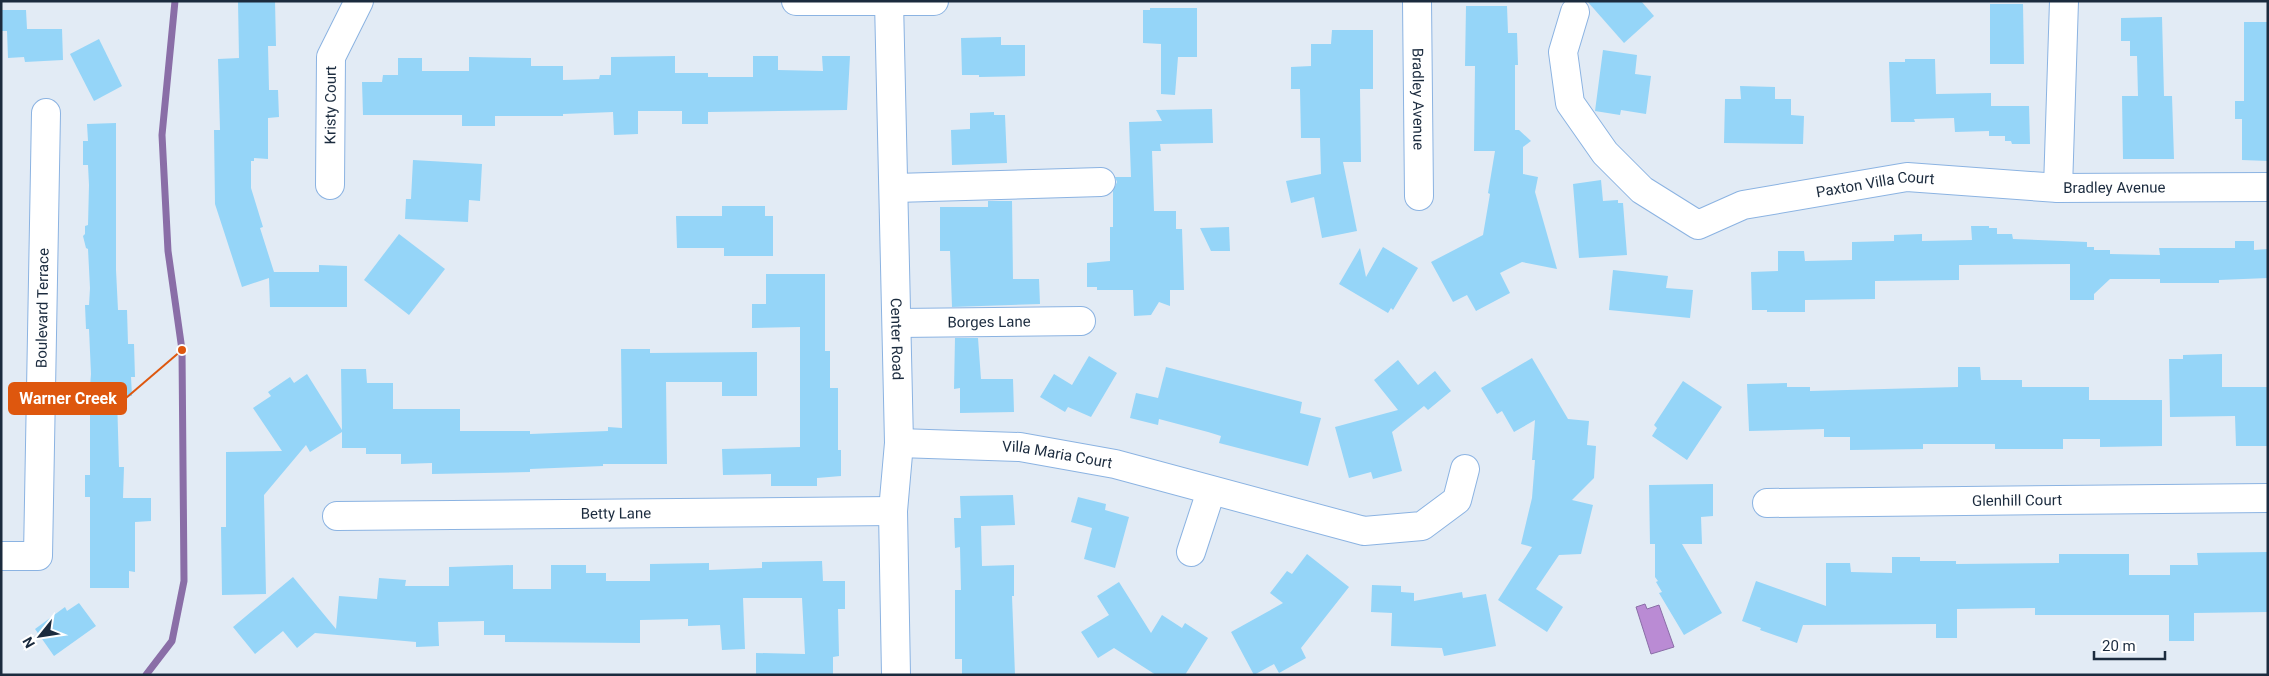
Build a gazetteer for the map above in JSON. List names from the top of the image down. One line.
{"streets":{"street":["Bradley Avenue","Kristy Court","Paxton Villa Court","Boulevard Terrace","Borges Lane","Center Road","Villa Maria Court","Glenhill Court","Betty Lane"]},"crossings":[["Bradley Avenue","Paxton Villa Court"],["Borges Lane","Center Road"],["Center Road","Villa Maria Court"],["Center Road","Betty Lane"]],"places":["Warner Creek"],"scale_bar":"20 m","north":"bottom left"}
